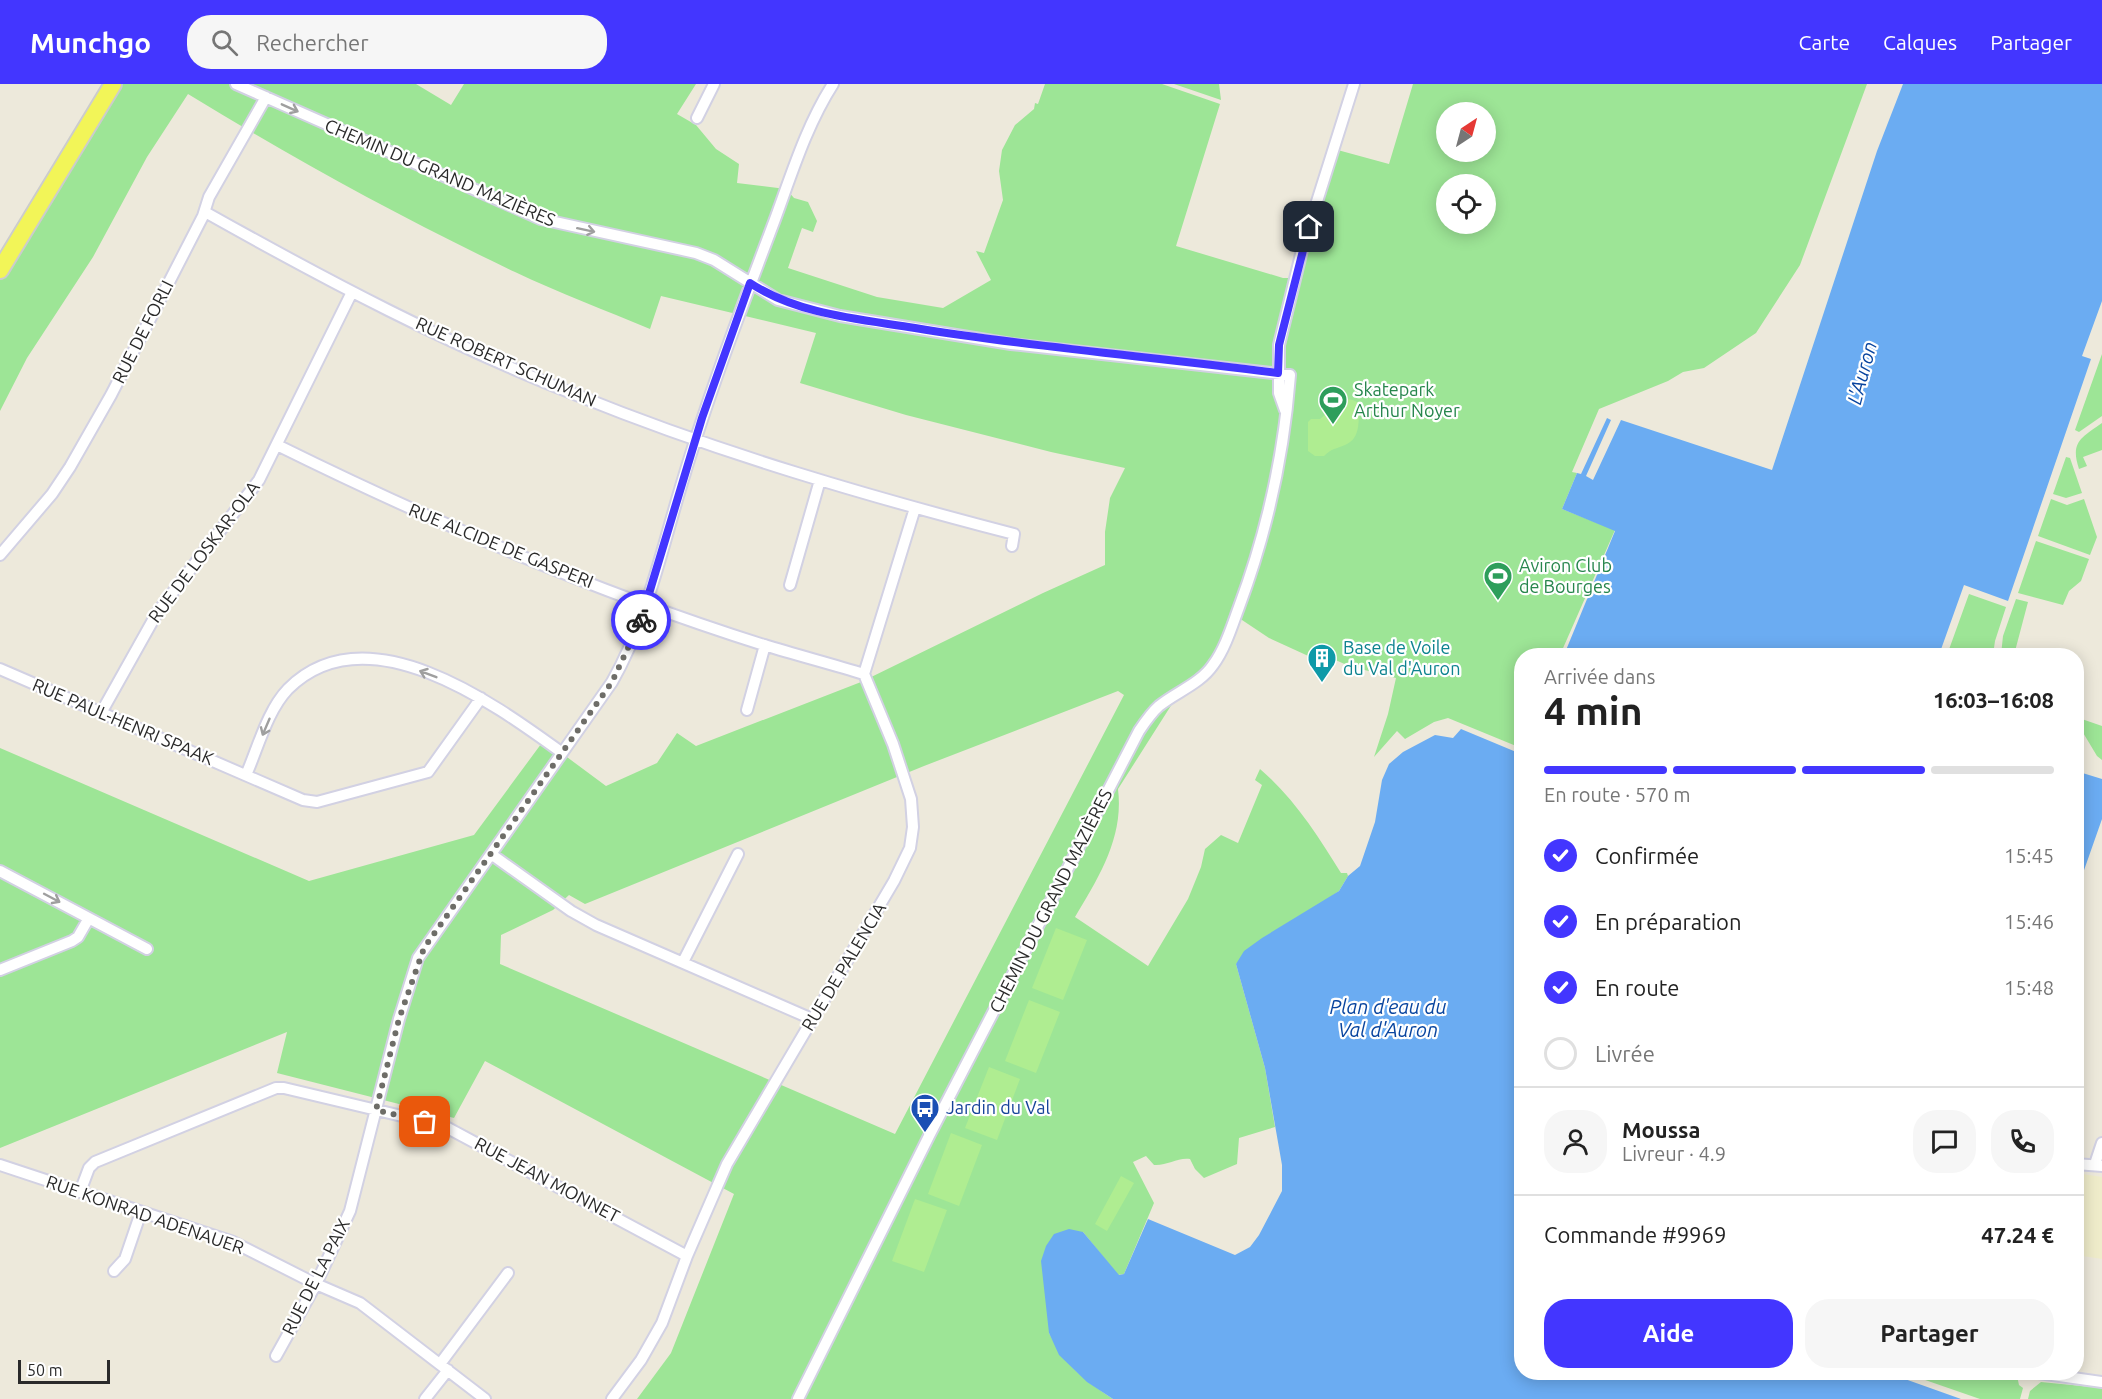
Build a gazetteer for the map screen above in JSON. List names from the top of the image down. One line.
{"streets":{"street":["CHEMIN DU GRAND MAZIÈRES","RUE DE FORLI","RUE ROBERT SCHUMAN","RUE ALCIDE DE GASPERI","RUE DE LOSKAR-OLA","RUE PAUL-HENRI SPAAK","RUE DE PALENCIA","RUE JEAN MONNET","RUE KONRAD ADENAUER","RUE DE LA PAIX"]},"crossings":[["CHEMIN DU GRAND MAZIÈRES","RUE DE FORLI"],["CHEMIN DU GRAND MAZIÈRES","RUE DE LA PAIX"],["RUE DE FORLI","RUE ROBERT SCHUMAN"],["RUE ROBERT SCHUMAN","RUE DE LOSKAR-OLA"],["RUE ROBERT SCHUMAN","RUE DE LA PAIX"],["RUE ALCIDE DE GASPERI","RUE DE LOSKAR-OLA"],["RUE ALCIDE DE GASPERI","RUE DE PALENCIA"],["RUE ALCIDE DE GASPERI","RUE DE LA PAIX"],["RUE DE LOSKAR-OLA","RUE PAUL-HENRI SPAAK"],["RUE DE PALENCIA","RUE JEAN MONNET"],["RUE JEAN MONNET","RUE KONRAD ADENAUER"],["RUE JEAN MONNET","RUE DE LA PAIX"],["RUE KONRAD ADENAUER","RUE DE LA PAIX"]],"water":["L'Auron","Plan d'eau du Val d'Auron"],"places":{"sports":["Skatepark Arthur Noyer","Aviron Club de Bourges"],"building":["Base de Voile du Val d'Auron"],"bus stop":["Jardin du Val"]},"scale_bar":"50 m","north":"top right","page":{"header":"Munchgo","search":"Rechercher","nav":["Carte","Calques","Partager"],"heading":["4 min","Arrivée dans","16:03–16:08"],"panel":["Moussa","Livreur · 4.9","Commande #9969","47.24 €"],"bar":"En route · 570 m","list":[["Confirmée","15:45"],["En préparation","15:46"],["En route","15:48"],"Livrée"],"buttons":["Aide","Partager"],"scale":"50 m"}}
